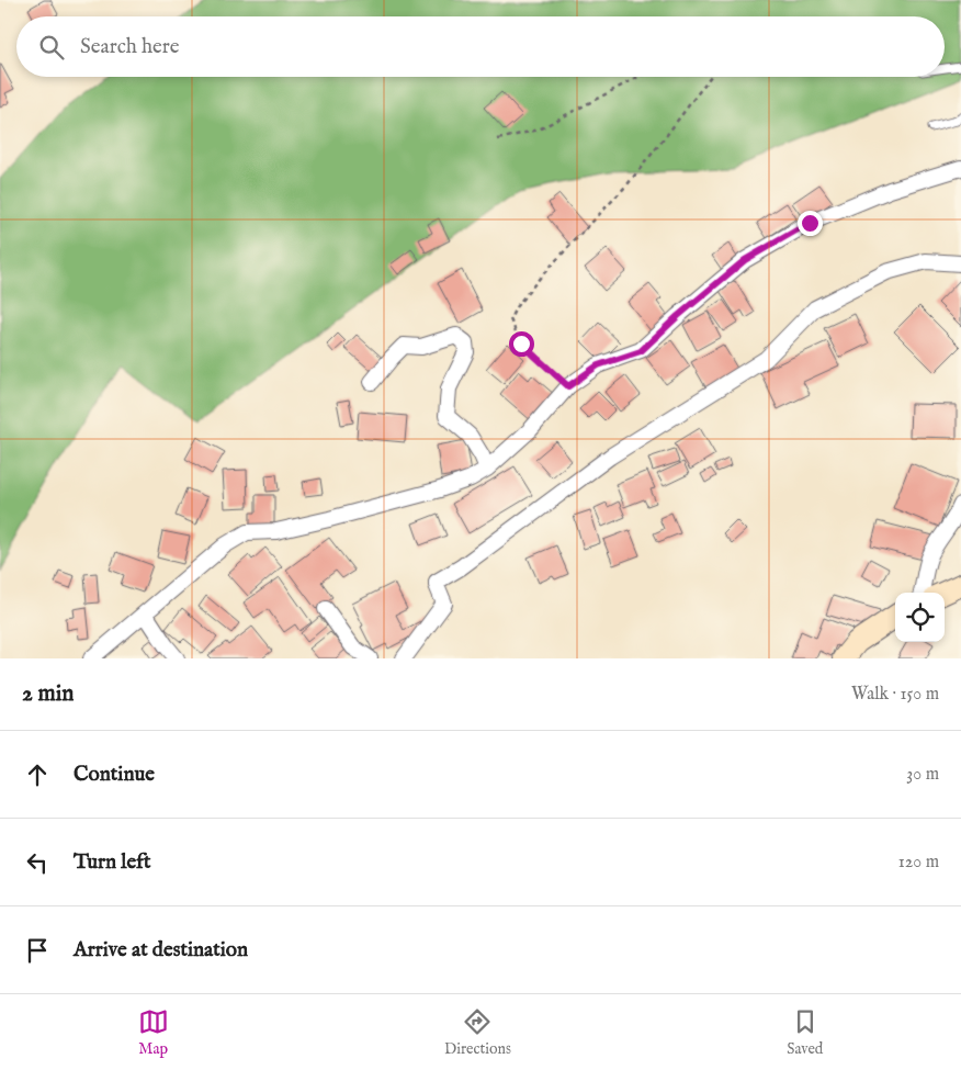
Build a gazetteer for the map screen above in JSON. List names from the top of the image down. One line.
{"page":{"search":"Search here","heading":["2 min","Walk · 150 m"],"list":[["Continue","30 m"],["Turn left","120 m"],"Arrive at destination"],"nav":["Map","Directions","Saved"]}}
